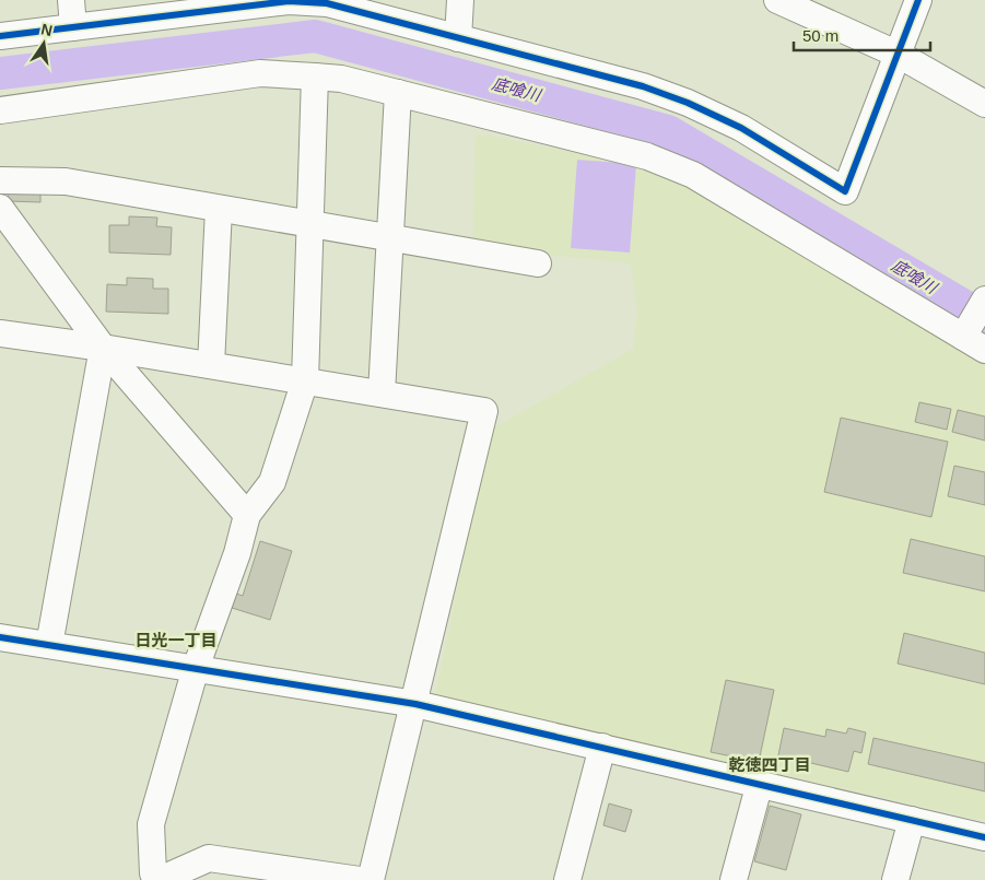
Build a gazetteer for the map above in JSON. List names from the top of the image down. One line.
{"districts":["日光一丁目","乾徳四丁目"],"water":["底喰川"],"scale_bar":"50 m","north":"top"}
